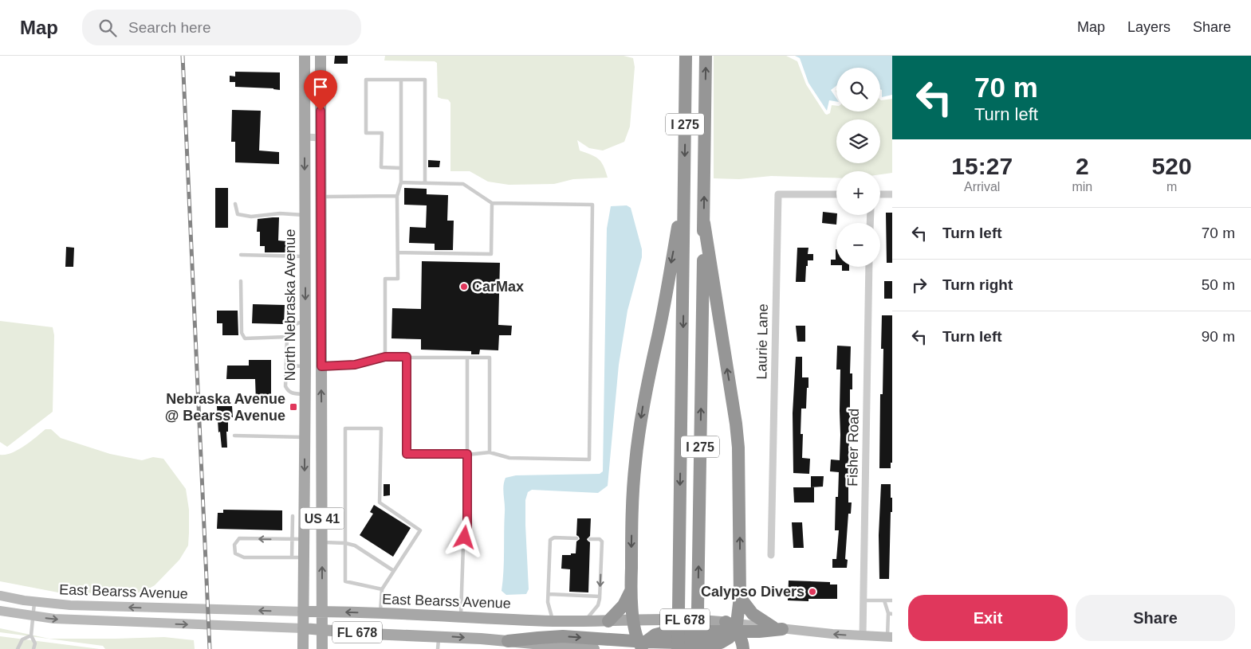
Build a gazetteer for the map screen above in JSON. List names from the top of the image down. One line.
{"streets":{"highway":["I 275"],"main road":["North Nebraska Avenue","US 41","East Bearss Avenue","FL 678"],"street":["Laurie Lane","Fisher Road"]},"crossings":[["North Nebraska Avenue","East Bearss Avenue"],["North Nebraska Avenue","FL 678"],["US 41","East Bearss Avenue"],["US 41","FL 678"]],"places":{"other":["CarMax","Calypso Divers"],"transit":["Nebraska Avenue @ Bearss Avenue"]},"page":{"header":"Map","search":"Search here","nav":["Map","Layers","Share"],"turn":["70 m","Turn left"],"map_buttons":["+","−"],"eta":["15:27","Arrival","2","min","520","m"],"list":[{"name":"Turn left","value":"70 m"},{"name":"Turn right","value":"50 m"},{"name":"Turn left","value":"90 m"}],"buttons":["Exit","Share"]}}
